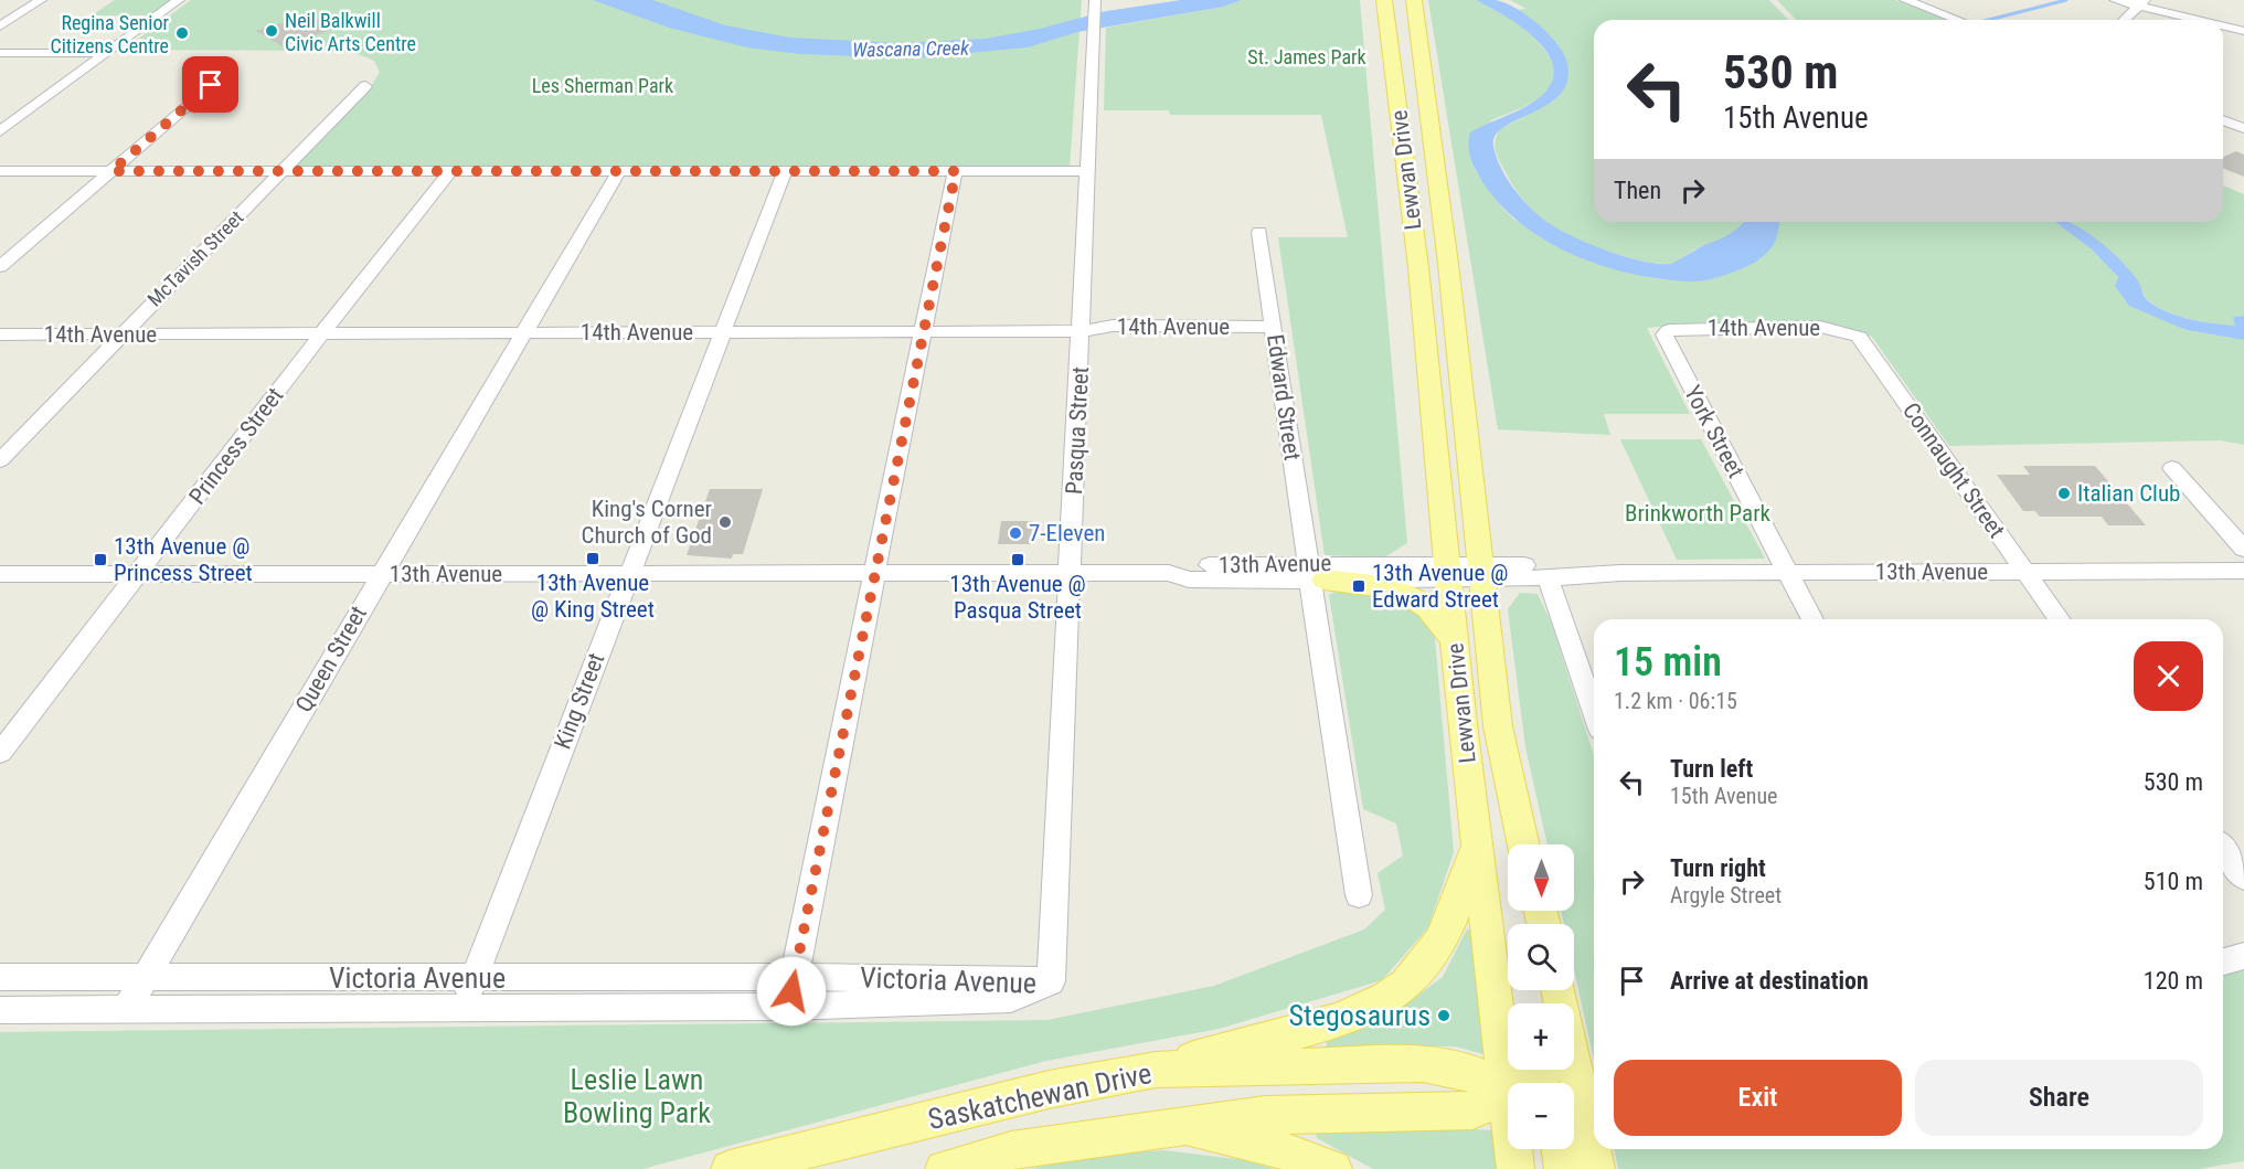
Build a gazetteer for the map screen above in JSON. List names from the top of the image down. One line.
{"streets":{"main road":["Lewvan Drive","Saskatchewan Drive"],"street":["McTavish Street","14th Avenue","Edward Street","Pasqua Street","York Street","Princess Street","Connaught Street","13th Avenue","Queen Street","King Street","Victoria Avenue"]},"crossings":[["Lewvan Drive","13th Avenue"],["McTavish Street","14th Avenue"],["14th Avenue","Edward Street"],["14th Avenue","Pasqua Street"],["14th Avenue","York Street"],["14th Avenue","Princess Street"],["14th Avenue","Connaught Street"],["14th Avenue","Queen Street"],["14th Avenue","King Street"],["Edward Street","13th Avenue"],["Pasqua Street","13th Avenue"],["Pasqua Street","Victoria Avenue"],["York Street","13th Avenue"],["Princess Street","13th Avenue"],["Connaught Street","13th Avenue"],["13th Avenue","Queen Street"],["13th Avenue","King Street"],["Queen Street","Victoria Avenue"],["King Street","Victoria Avenue"]],"water":["Wascana Creek"],"parks":["St. James Park","Les Sherman Park","Brinkworth Park","Leslie Lawn Bowling Park"],"places":{"other":["Neil Balkwill Civic Arts Centre","Regina Senior Citizens Centre","Italian Club","King's Corner Church of God","7-Eleven","Stegosaurus"],"transit":["13th Avenue @ King Street","13th Avenue @ Princess Street","13th Avenue @ Pasqua Street","13th Avenue @ Edward Street"]},"north":"bottom","page":{"turn":["530 m","15th Avenue"],"then":"Then","heading":["15 min","1.2 km · 06:15"],"list":[{"name":"Turn left","note":"15th Avenue","value":"530 m"},{"name":"Turn right","note":"Argyle Street","value":"510 m"},{"name":"Arrive at destination","value":"120 m"}],"map_buttons":["+","−"],"buttons":["Exit","Share"]}}
